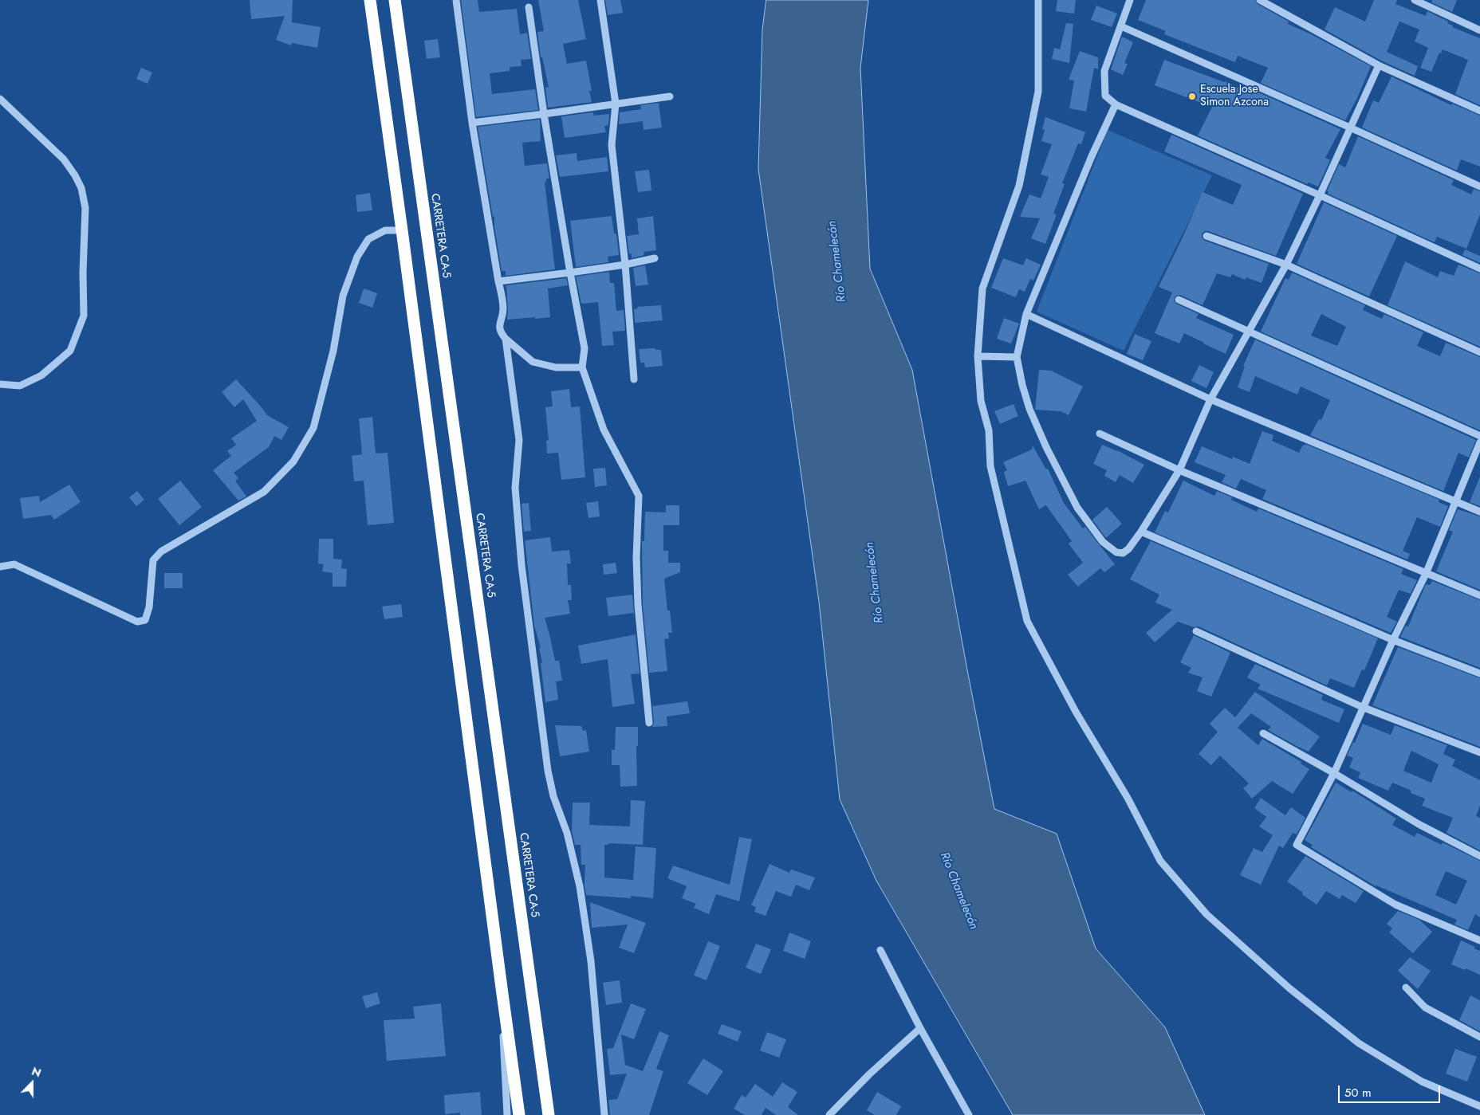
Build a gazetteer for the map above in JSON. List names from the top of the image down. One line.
{"streets":{"highway":["CARRETERA CA-5"]},"water":["Río Chamelecón"],"places":["Escuela Jose Simon Azcona"],"scale_bar":"50 m","north":"top"}
